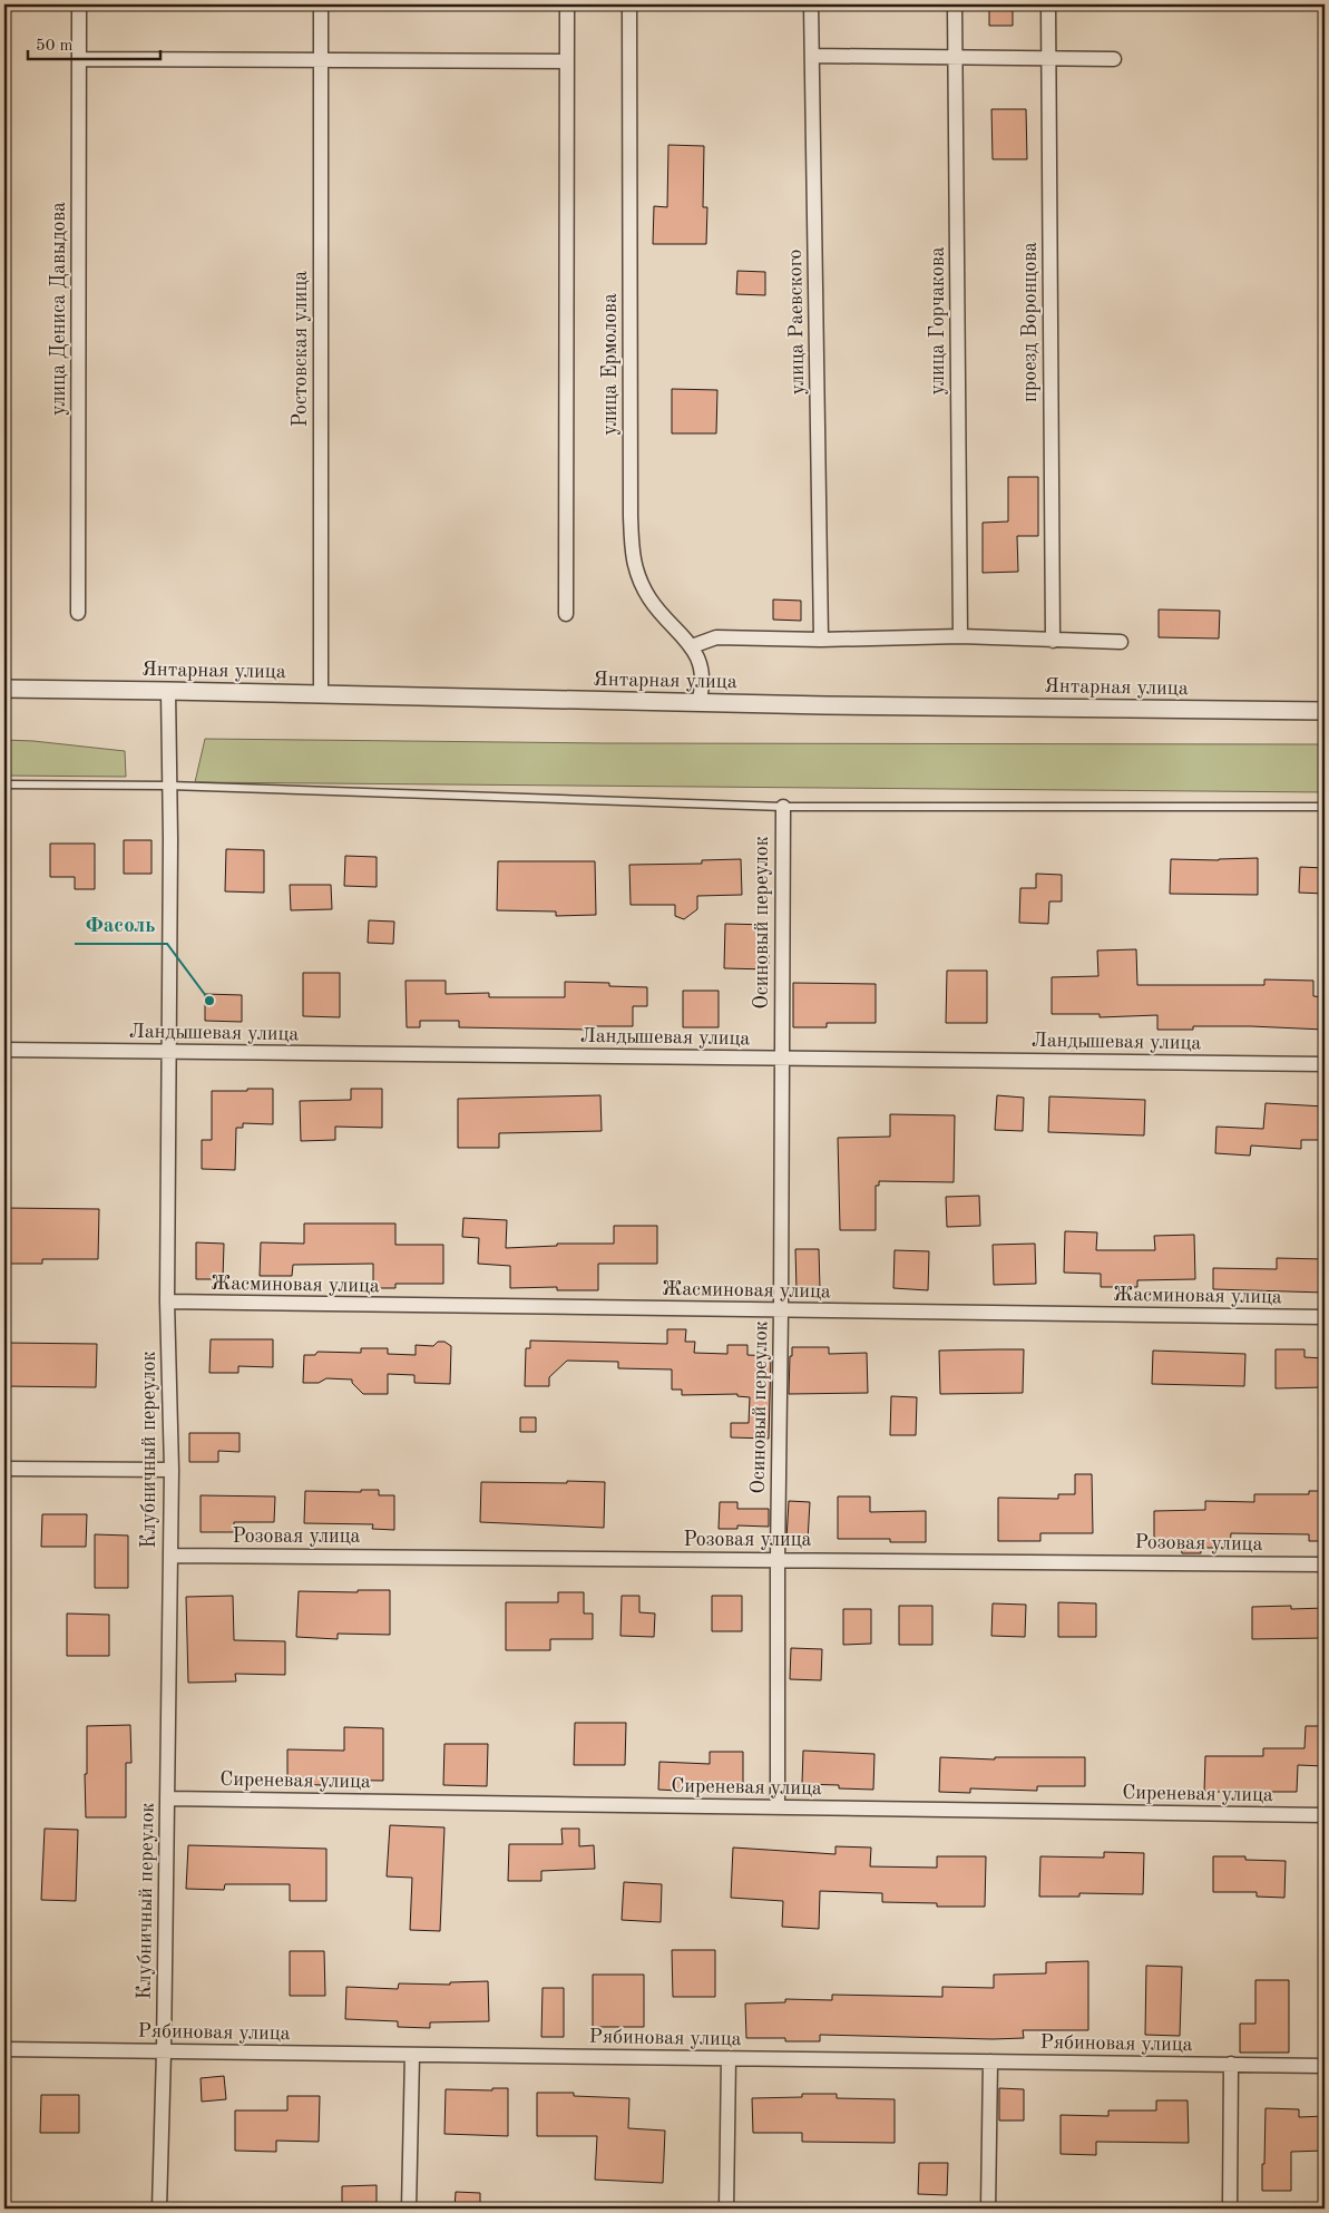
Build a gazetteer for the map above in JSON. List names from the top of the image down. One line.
{"streets":{"street":["улица Дениса Давыдова","улица Горчакова","улица Раевского","проезд Воронцова","Ростовская улица","улица Ермолова","Янтарная улица","Осиновый переулок","Ландышевая улица","Жасминовая улица","Клубничный переулок","Розовая улица","Сиреневая улица","Рябиновая улица"]},"crossings":[["Ростовская улица","Янтарная улица"],["улица Ермолова","Янтарная улица"],["Янтарная улица","Клубничный переулок"],["Осиновый переулок","Ландышевая улица"],["Осиновый переулок","Жасминовая улица"],["Осиновый переулок","Розовая улица"],["Осиновый переулок","Сиреневая улица"],["Ландышевая улица","Клубничный переулок"],["Жасминовая улица","Клубничный переулок"],["Клубничный переулок","Розовая улица"],["Клубничный переулок","Сиреневая улица"],["Клубничный переулок","Рябиновая улица"]],"places":["Фасоль"],"scale_bar":"50 m"}
